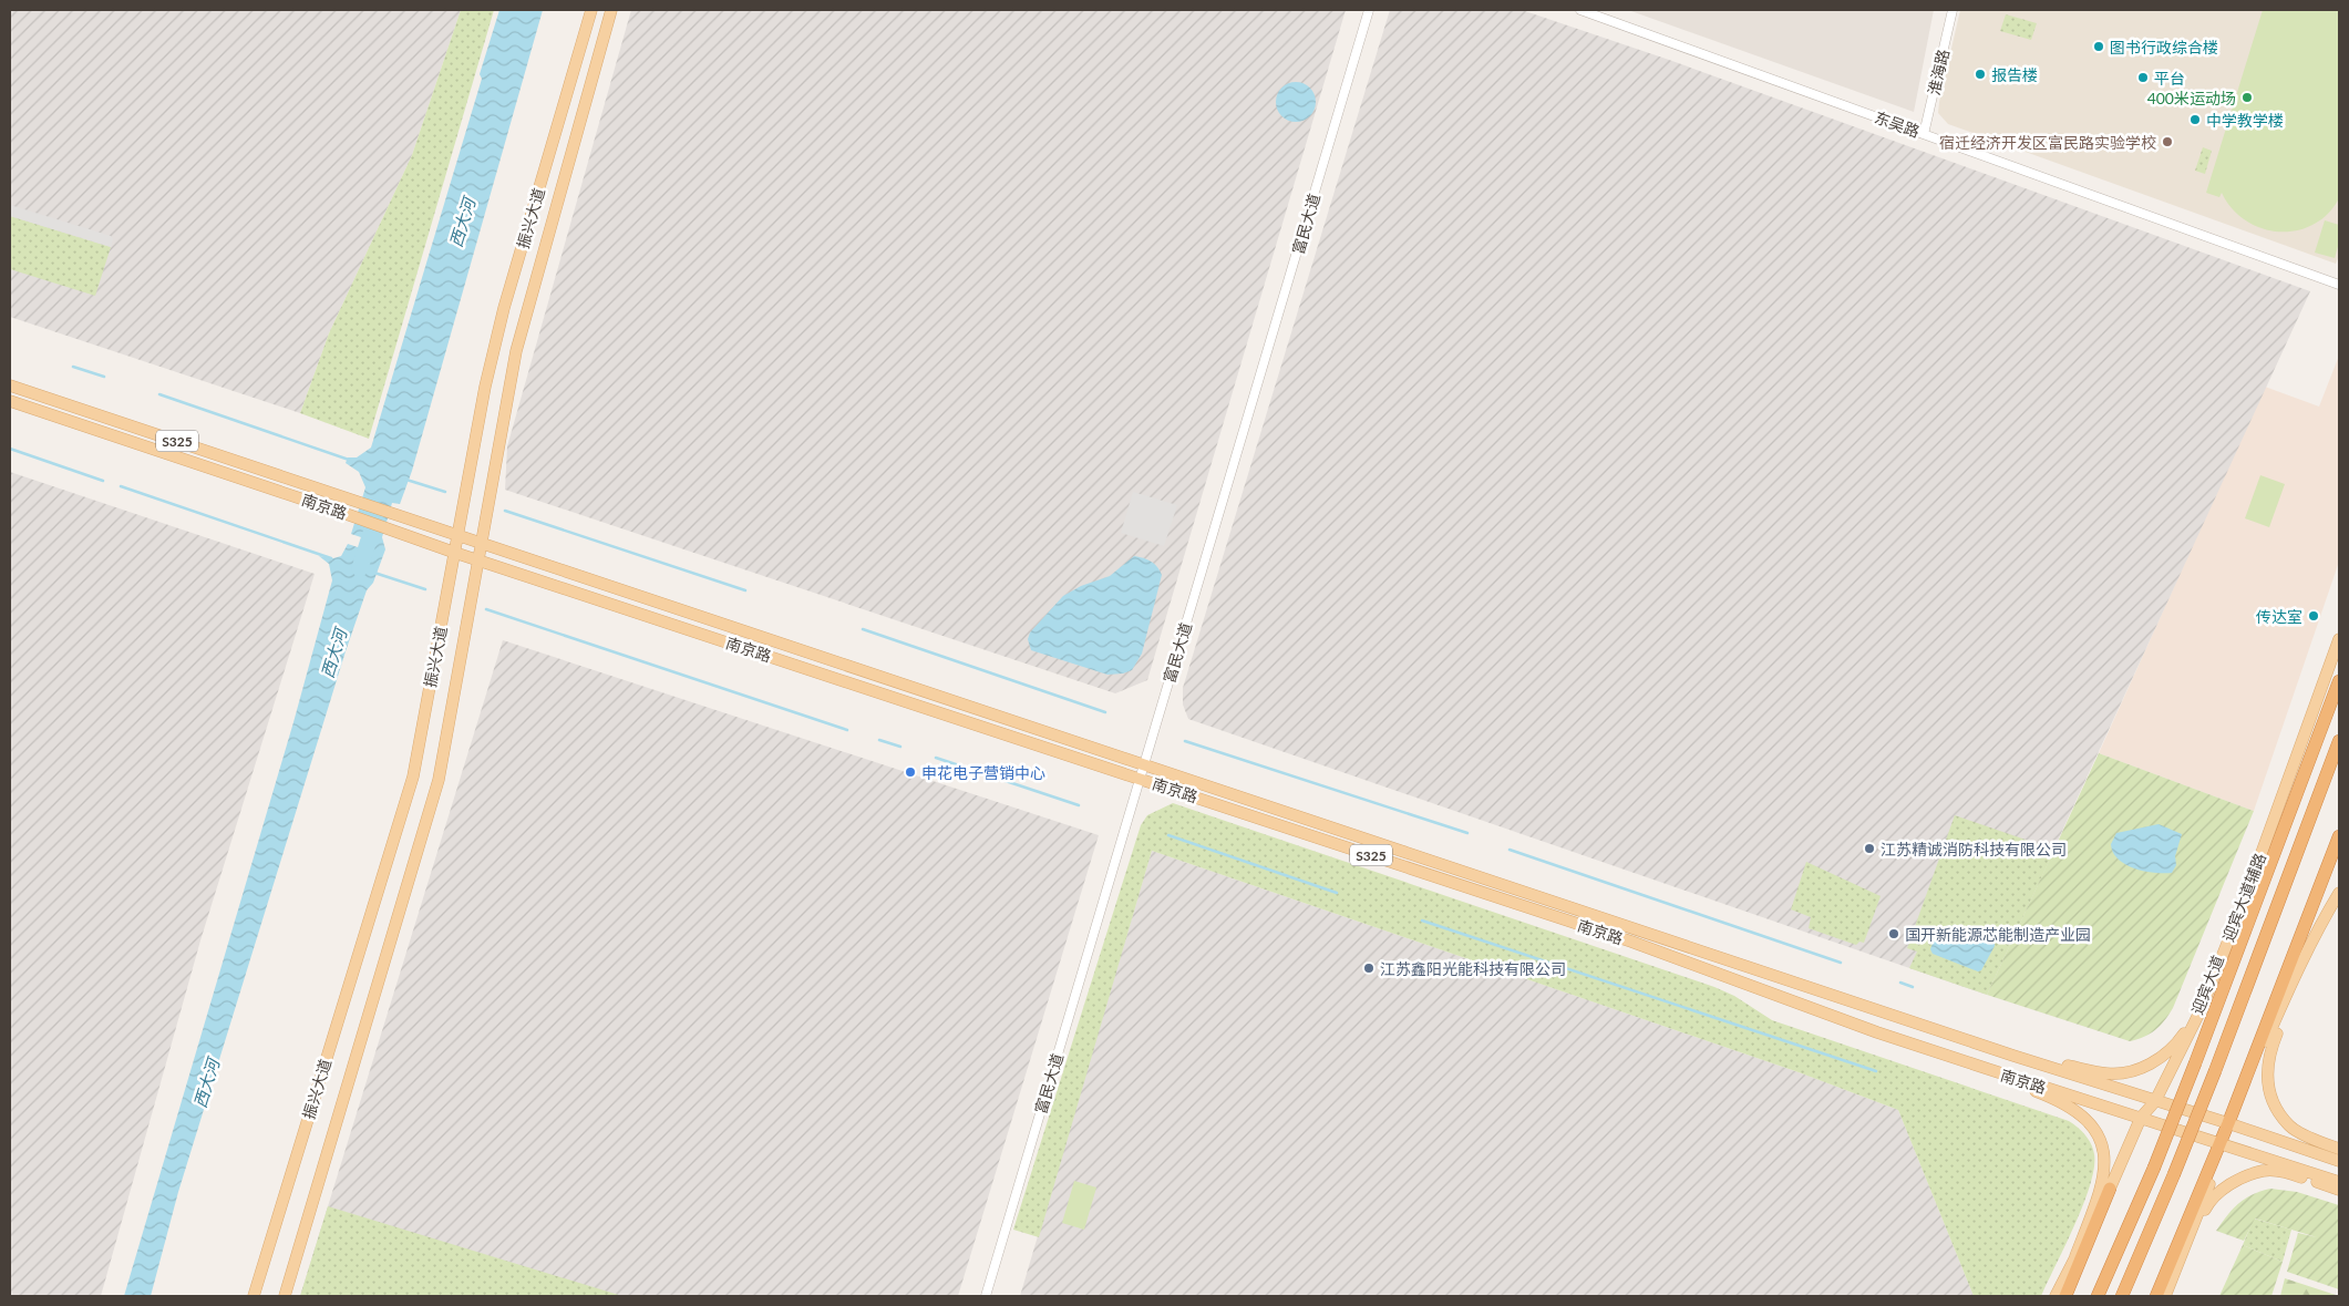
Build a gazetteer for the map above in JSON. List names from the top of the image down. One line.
{"streets":{"highway":["迎宾大道"],"main road":["振兴大道","S325","南京路","迎宾大道辅路"],"street":["淮海路","东吴路","富民大道"]},"crossings":[["淮海路","东吴路"],["振兴大道","南京路"],["富民大道","南京路"],["南京路","迎宾大道辅路"]],"water":["西大河"],"places":["图书行政综合楼","报告楼","平台","400米运动场","中学教学楼","宿迁经济开发区富民路实验学校","传达室","申花电子营销中心","江苏精诚消防科技有限公司","国开新能源芯能制造产业园","江苏鑫阳光能科技有限公司"]}
